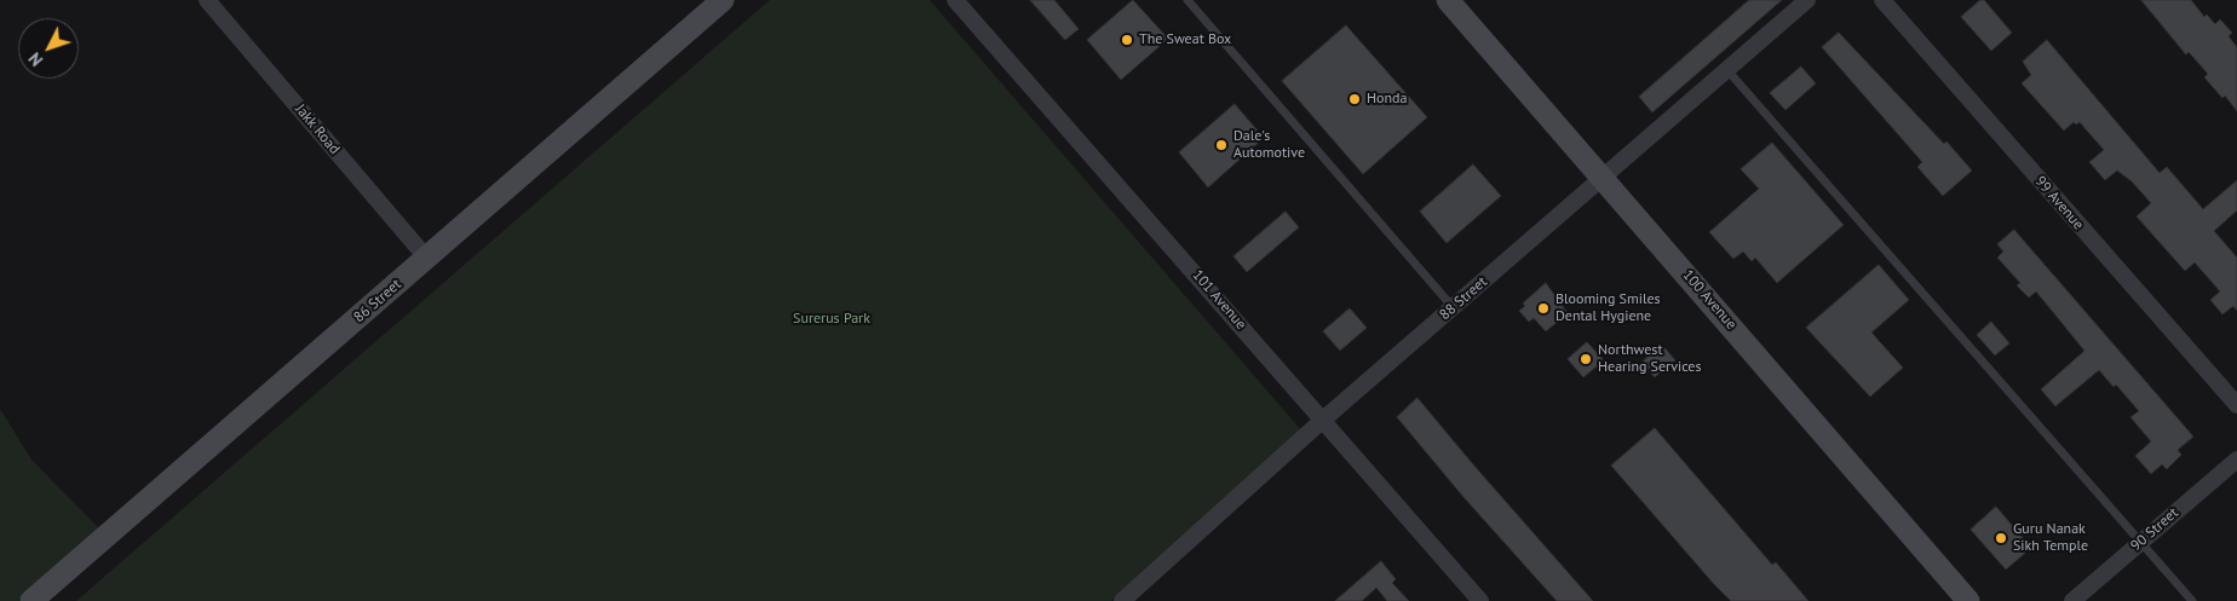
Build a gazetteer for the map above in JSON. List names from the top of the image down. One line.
{"streets":{"street":["Jakk Road","99 Avenue","88 Street","101 Avenue","100 Avenue","86 Street","90 Street"]},"crossings":[["Jakk Road","86 Street"],["88 Street","101 Avenue"],["88 Street","100 Avenue"]],"parks":["Surerus Park"],"places":["The Sweat Box","Honda","Dale's Automotive","Blooming Smiles Dental Hygiene","Northwest Hearing Services","Guru Nanak Sikh Temple"],"north":"bottom left"}
